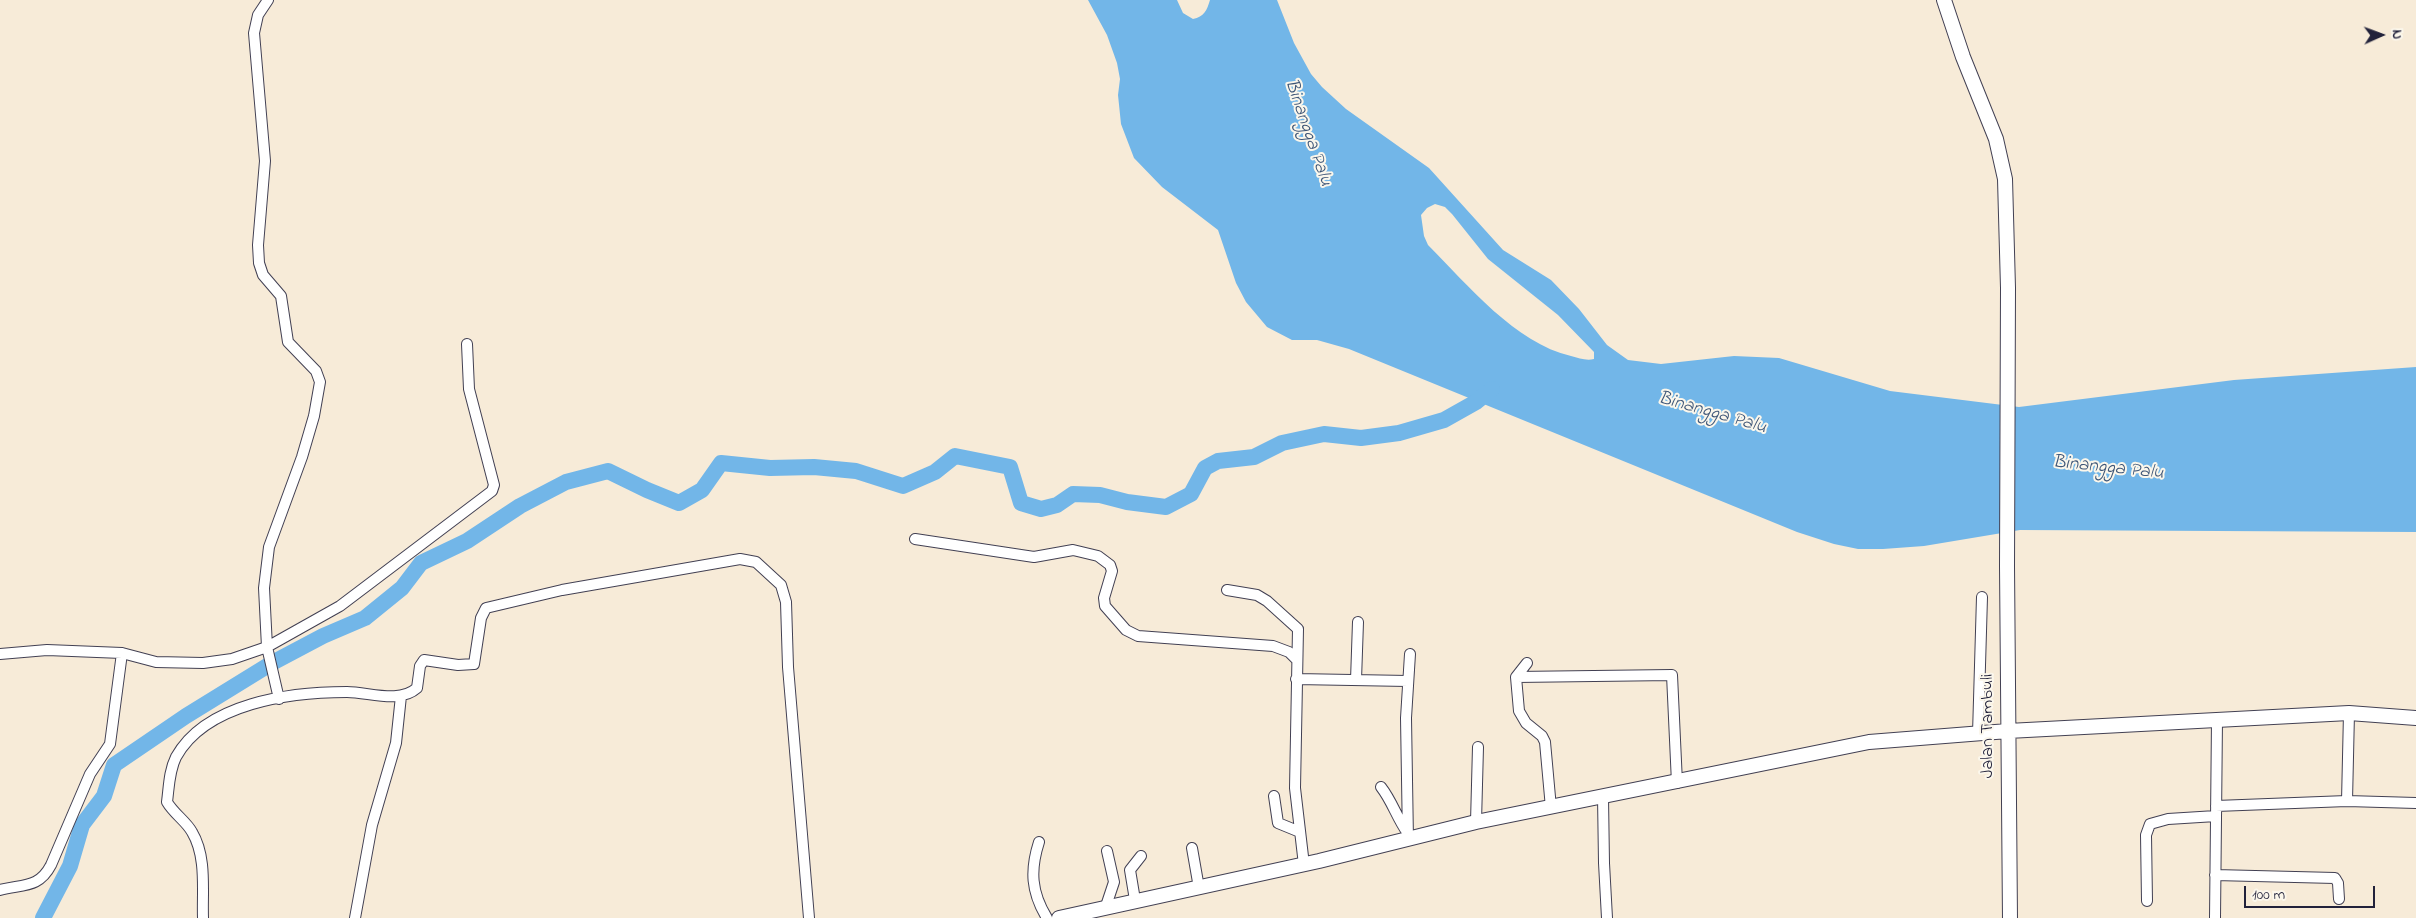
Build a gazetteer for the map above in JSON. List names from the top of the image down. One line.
{"streets":{"main road":["Jalan Tambuli"]},"water":["Binangga Palu"],"scale_bar":"100 m","north":"right"}
